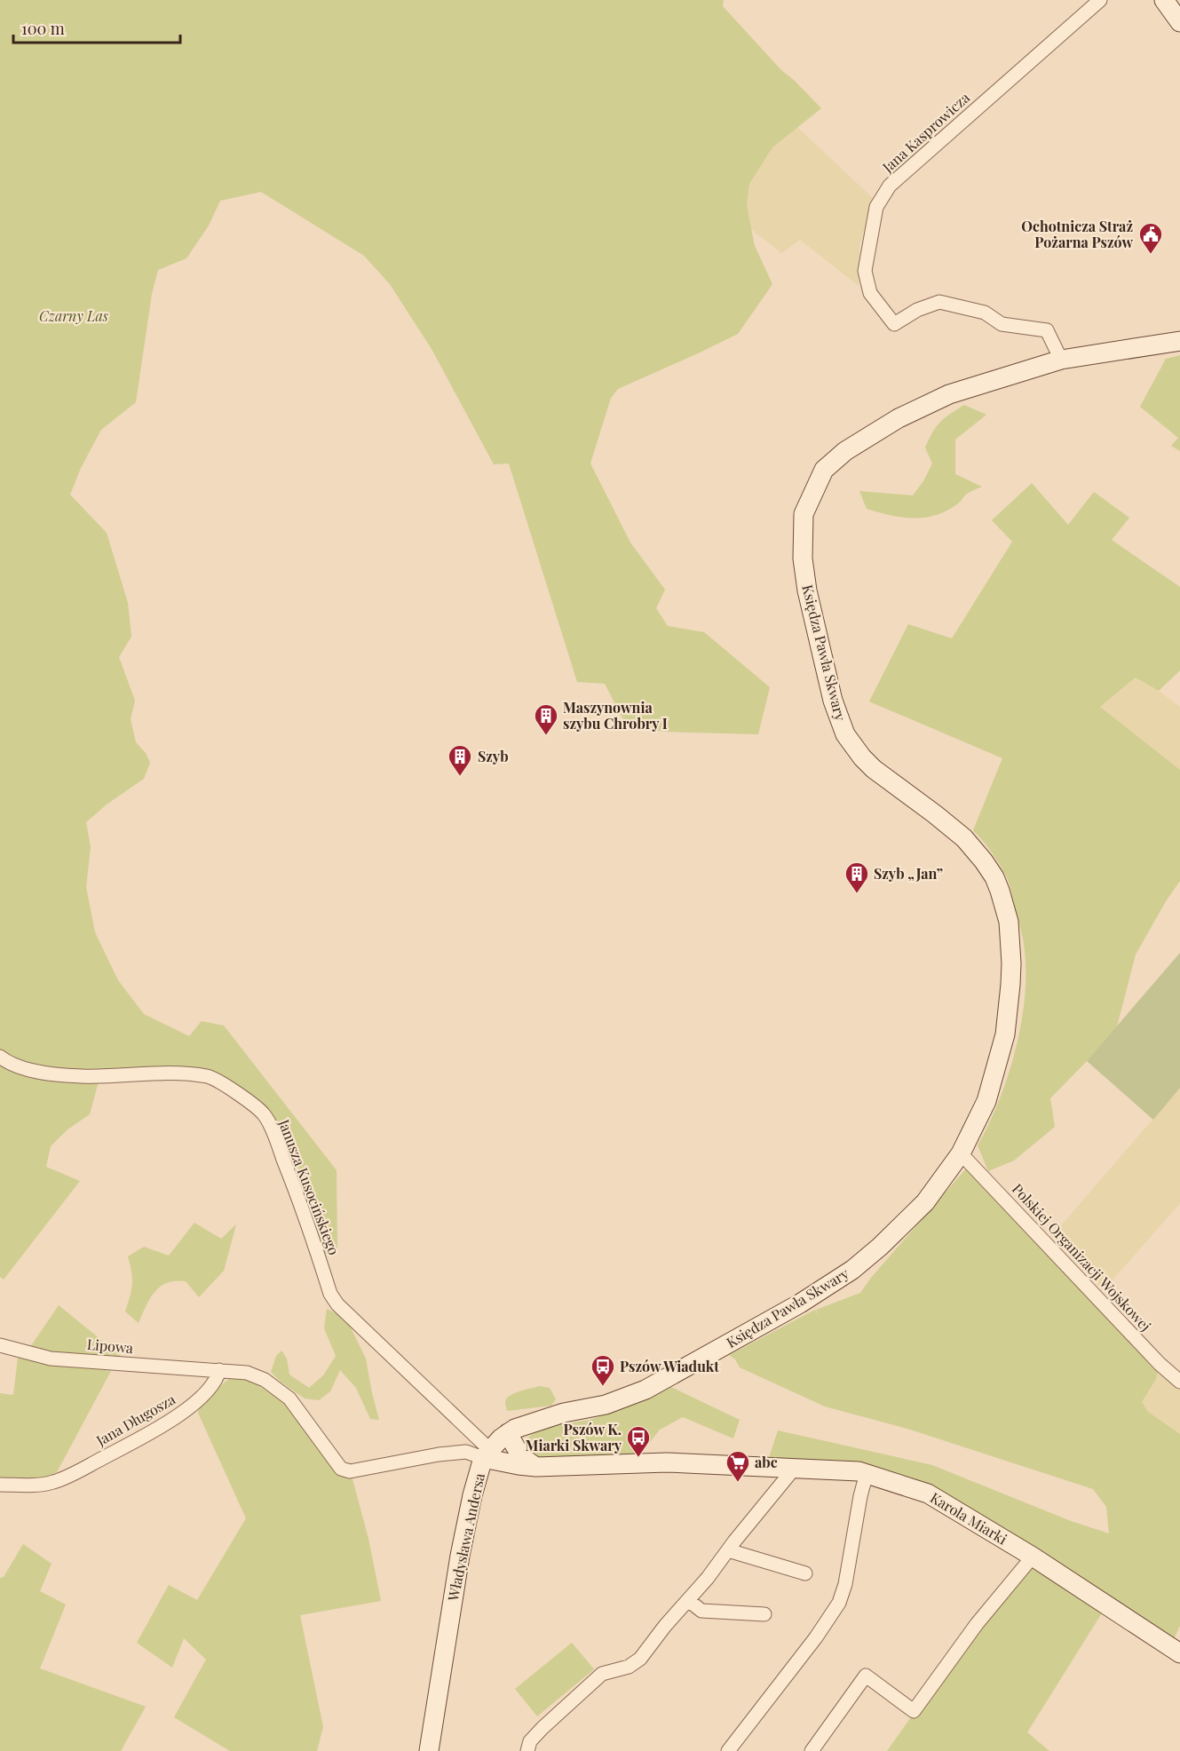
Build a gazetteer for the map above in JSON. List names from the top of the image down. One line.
{"streets":{"main road":["Księdza Pawła Skwary","Karola Miarki","Władysława Andersa"],"street":["Jana Kasprowicza","Janusza Kusocińskiego","Polskiej Organizacji Wojskowej","Lipowa","Jana Długosza"]},"crossings":[["Jana Kasprowicza","Księdza Pawła Skwary"],["Księdza Pawła Skwary","Polskiej Organizacji Wojskowej"],["Janusza Kusocińskiego","Karola Miarki"],["Janusza Kusocińskiego","Władysława Andersa"],["Lipowa","Jana Długosza"],["Karola Miarki","Władysława Andersa"]],"parks":["Czarny Las"],"places":{"public building":["Ochotnicza Straż Pożarna Pszów"],"building":["Maszynownia szybu Chrobry I","Szyb","Szyb „Jan”"],"bus stop":["Pszów Wiadukt","Pszów K. Miarki Skwary"],"supermarket":["abc"]},"scale_bar":"100 m"}
